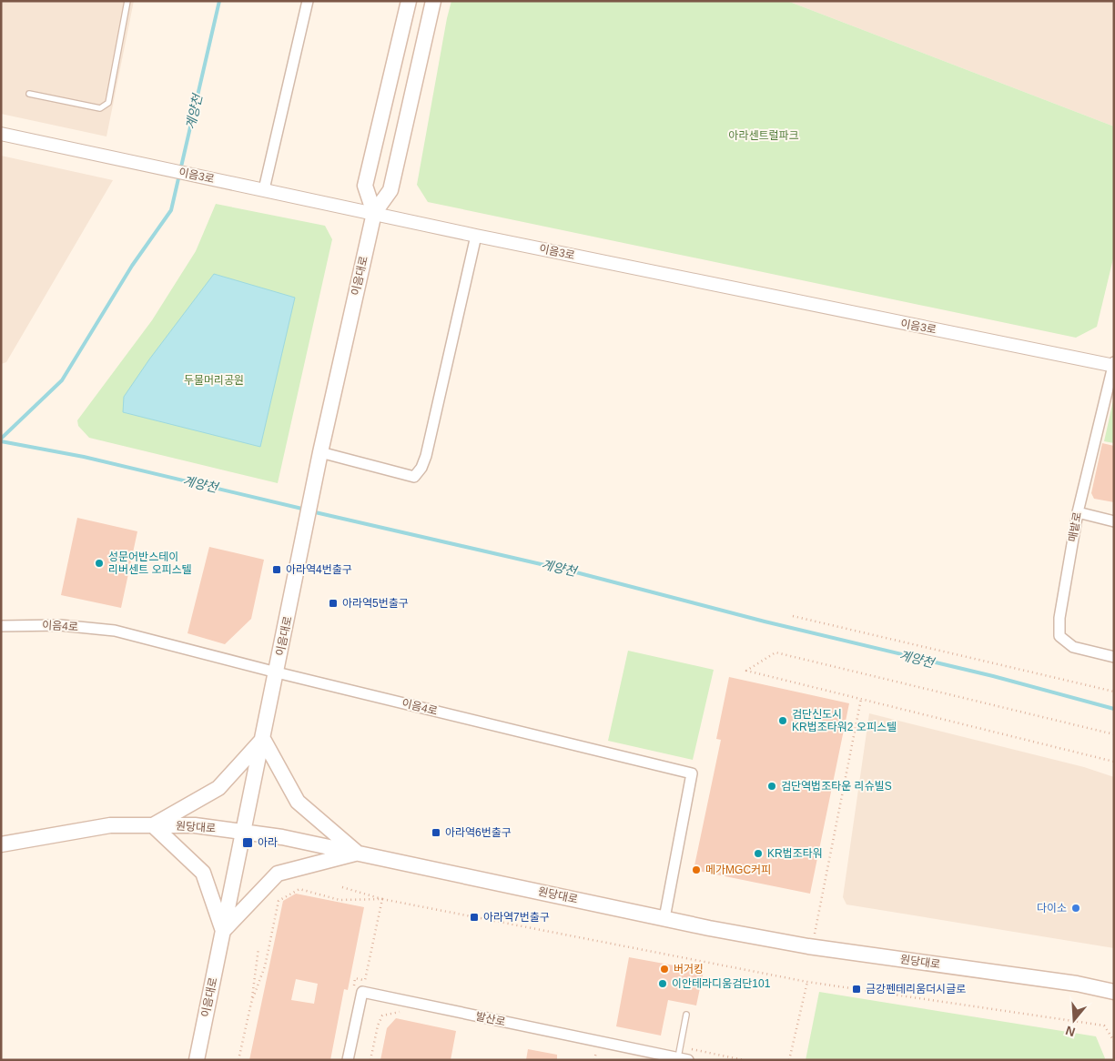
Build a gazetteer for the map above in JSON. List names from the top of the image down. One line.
{"streets":{"main road":["이음대로","원당대로"],"street":["이음3로","매밭로","이음4로","발산로"]},"crossings":[["이음3로","이음대로"],["이음3로","매밭로"],["이음대로","이음4로"],["이음대로","원당대로"],["이음4로","원당대로"]],"water":["계양천"],"parks":["아라센트럴파크","두물머리공원"],"places":{"other":["성문어반스테이 리버센트 오피스텔","검단신도시 KR법조타워2 오피스텔","검단역법조타운 리슈빌S","KR법조타워","메가MGC커피","다이소","버거킹","이안테라디움검단101"],"transit":["아라역4번출구","아라역5번출구","아라역6번출구","아라","아라역7번출구","금강펜테리움더시글로"]},"north":"bottom"}
